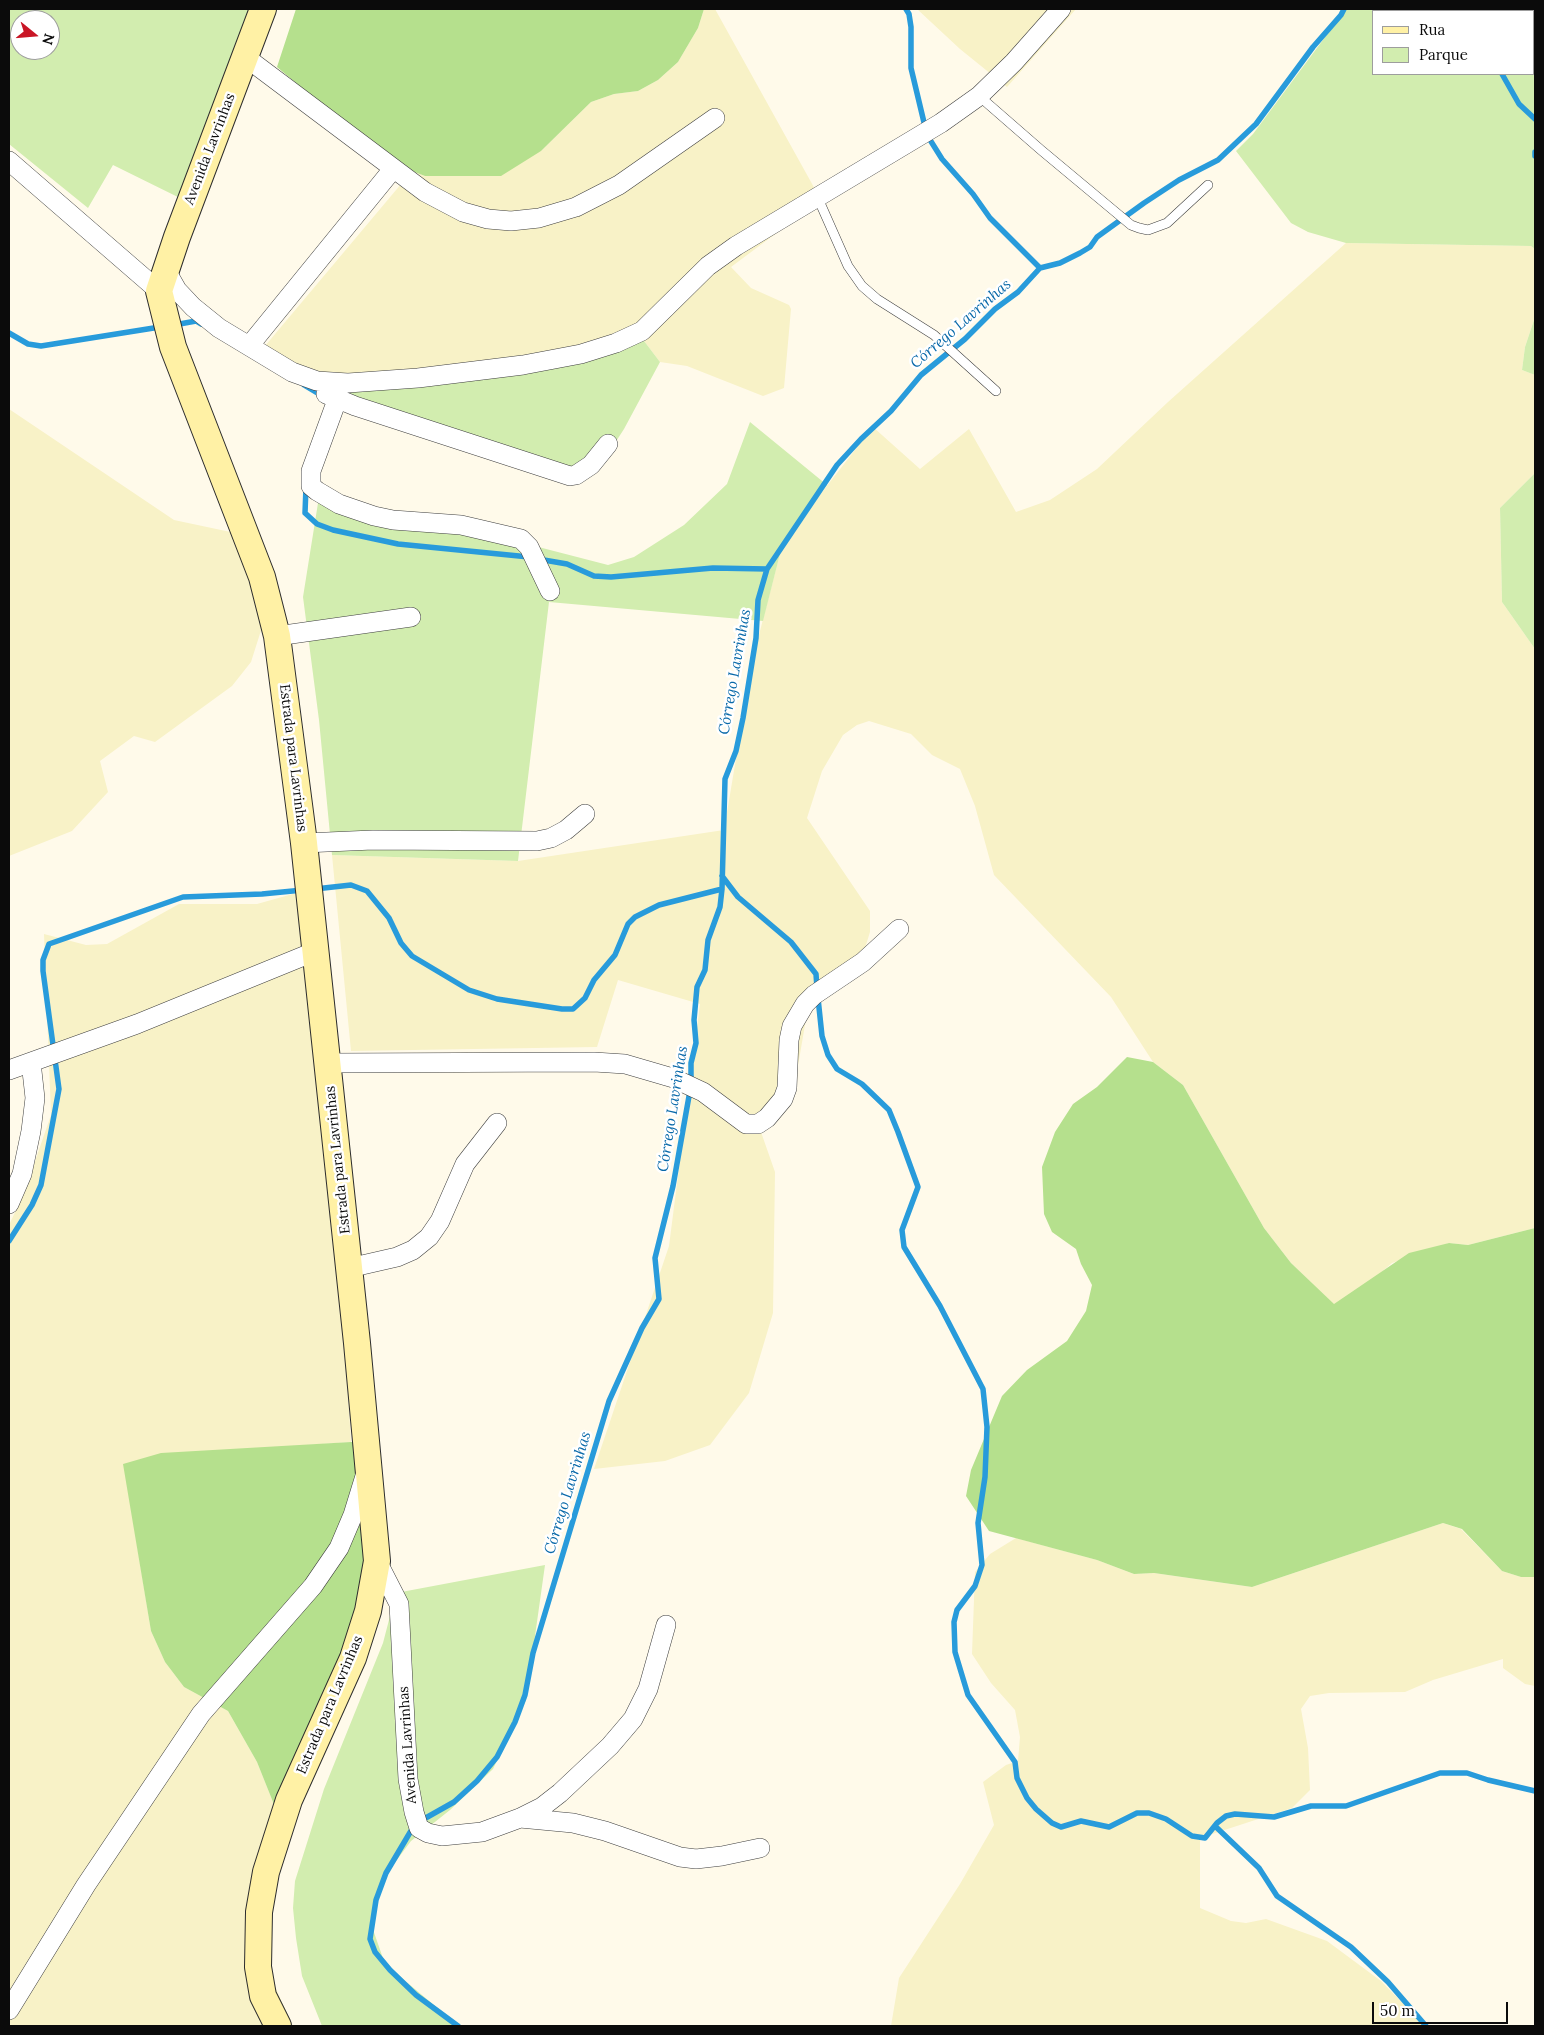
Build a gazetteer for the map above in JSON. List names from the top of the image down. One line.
{"streets":{"street":["Avenida Lavrinhas","Estrada para Lavrinhas"]},"crossings":[["Avenida Lavrinhas","Estrada para Lavrinhas"]],"water":["Córrego Lavrinhas"],"legend":["Rua","Parque"],"scale_bar":"50 m","north":"right"}
